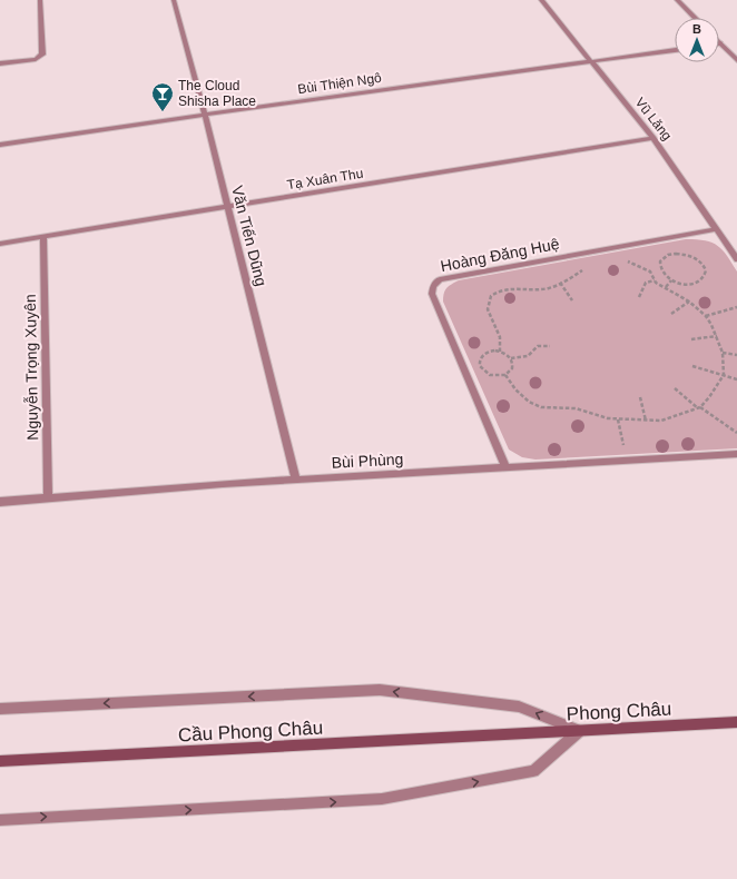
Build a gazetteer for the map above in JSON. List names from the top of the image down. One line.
{"streets":{"main road":["Phong Châu","Cầu Phong Châu"],"street":["Bùi Thiện Ngô","Vũ Lăng","Tạ Xuân Thu","Văn Tiến Dũng","Hoàng Đăng Huệ","Nguyễn Trọng Xuyên","Bùi Phùng"]},"crossings":[["Bùi Thiện Ngô","Vũ Lăng"],["Bùi Thiện Ngô","Văn Tiến Dũng"],["Vũ Lăng","Tạ Xuân Thu"],["Vũ Lăng","Hoàng Đăng Huệ"],["Tạ Xuân Thu","Văn Tiến Dũng"],["Tạ Xuân Thu","Nguyễn Trọng Xuyên"],["Văn Tiến Dũng","Bùi Phùng"],["Hoàng Đăng Huệ","Bùi Phùng"],["Nguyễn Trọng Xuyên","Bùi Phùng"],["Phong Châu","Cầu Phong Châu"]],"places":{"bar":["The Cloud Shisha Place"]},"north":"top"}
